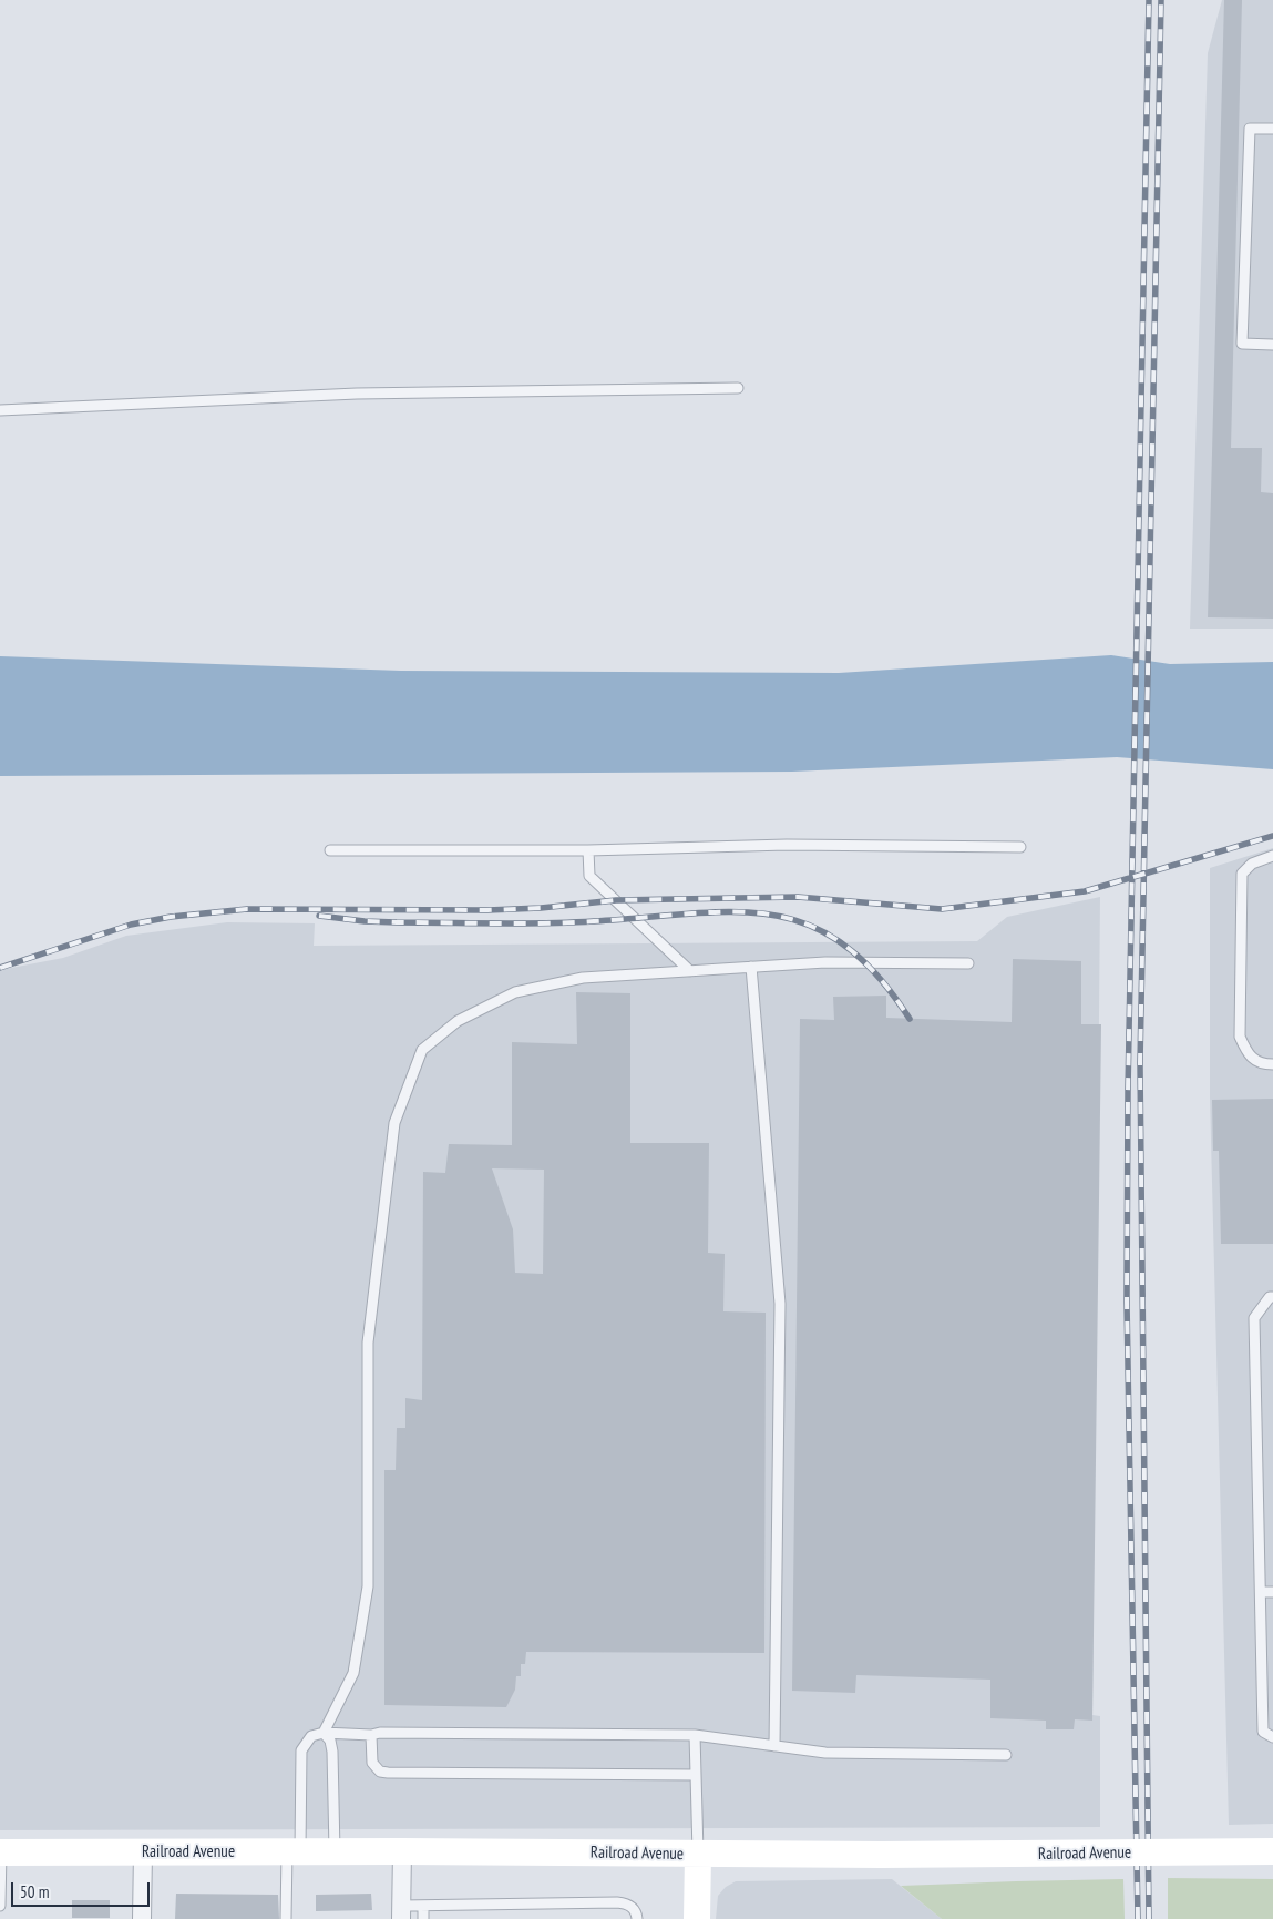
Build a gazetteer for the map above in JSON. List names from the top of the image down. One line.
{"streets":{"street":["Railroad Avenue"]},"scale_bar":"50 m"}
